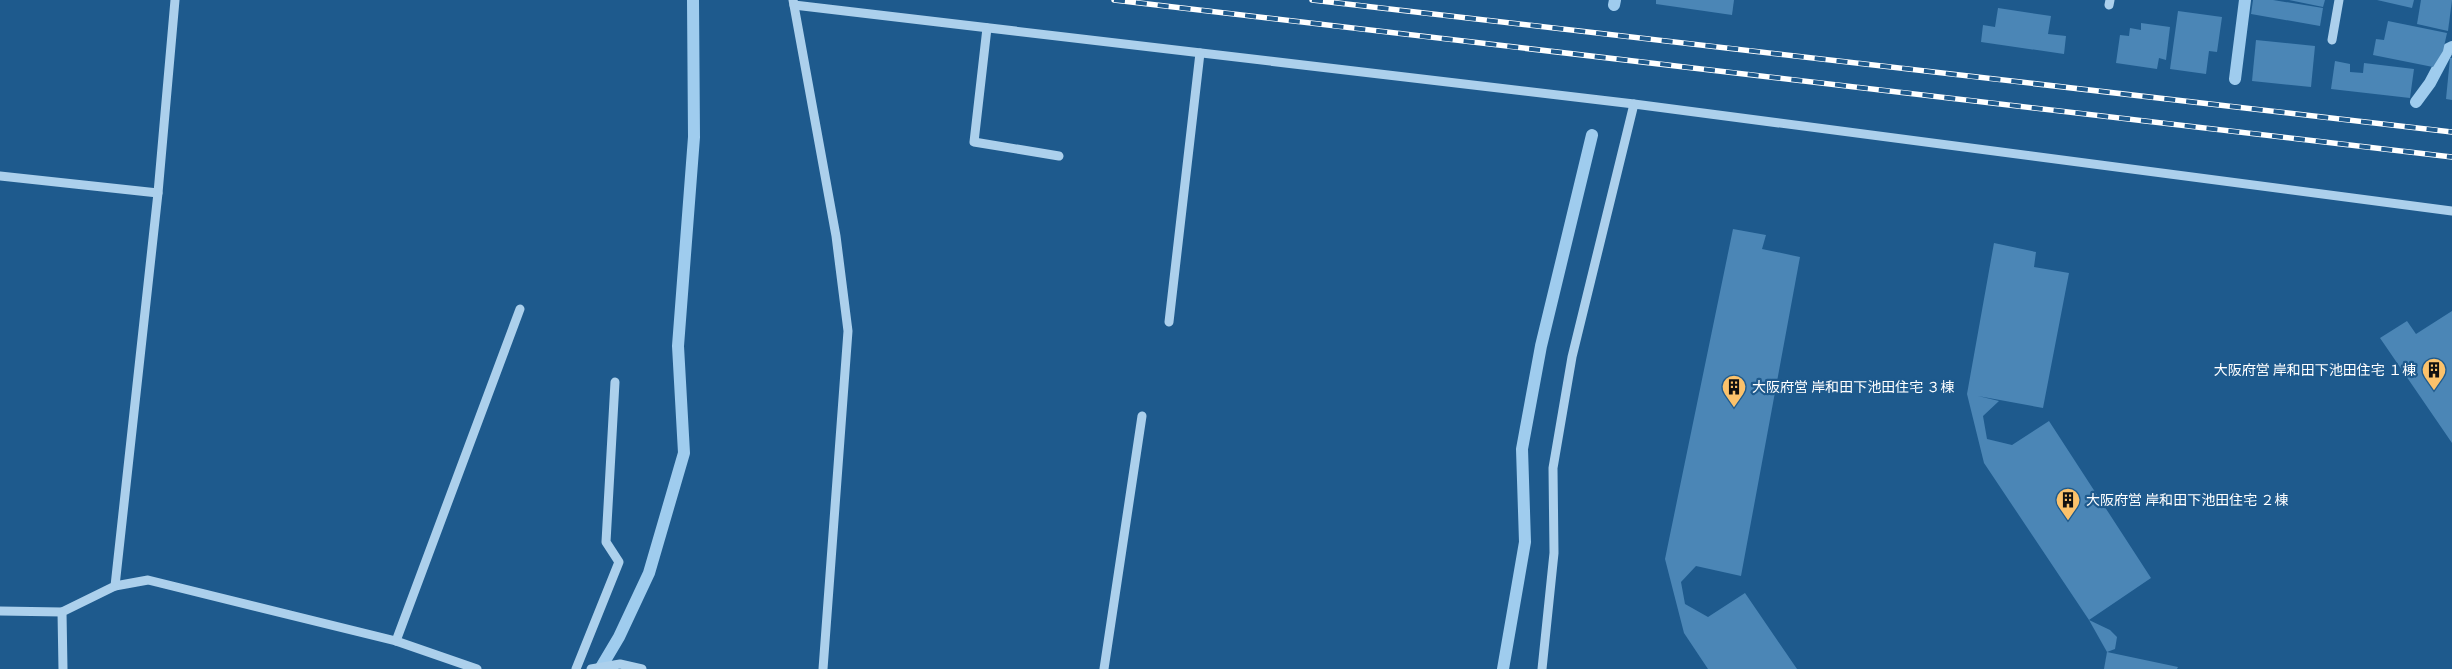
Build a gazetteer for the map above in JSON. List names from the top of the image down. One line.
{"places":{"building":["大阪府営 岸和田下池田住宅 １棟","大阪府営 岸和田下池田住宅 ３棟","大阪府営 岸和田下池田住宅 ２棟"]}}
